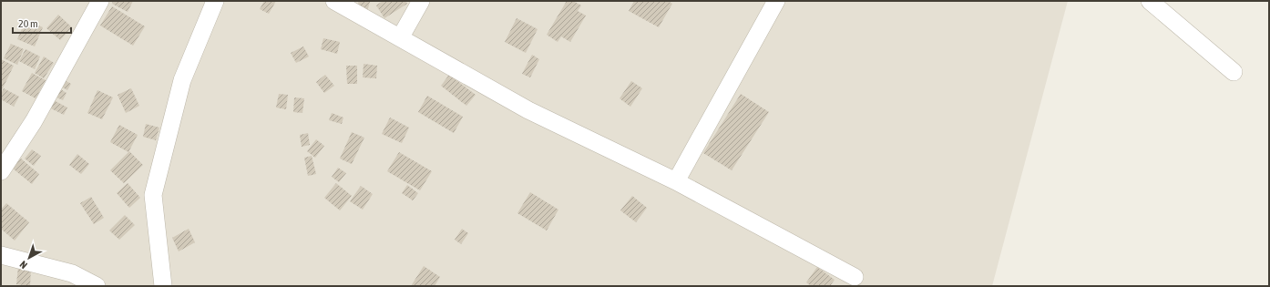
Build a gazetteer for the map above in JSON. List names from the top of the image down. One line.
{"scale_bar":"20 m","north":"bottom left"}
